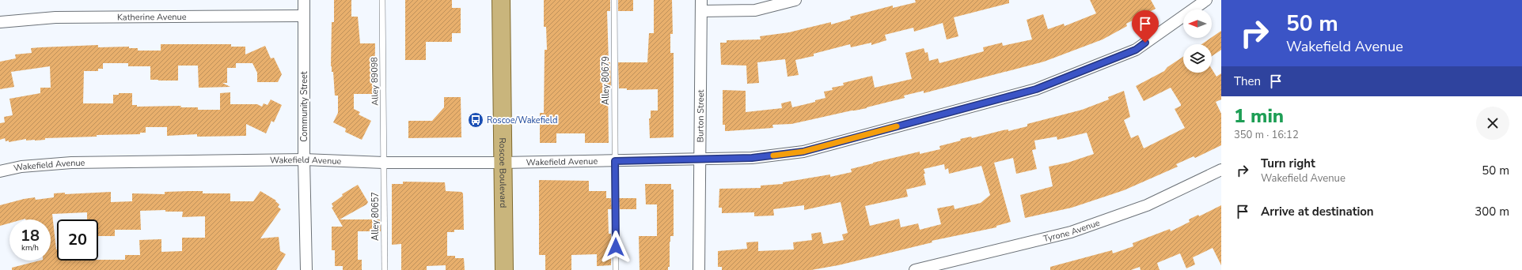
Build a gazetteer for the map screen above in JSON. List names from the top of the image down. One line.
{"streets":{"main road":["Roscoe Boulevard"],"street":["Katherine Avenue","Community Street","Burton Street","Wakefield Avenue","Tyrone Avenue"],"lane":["Alley 80679","Alley 89098","Alley 80657"]},"crossings":[["Katherine Avenue","Community Street"],["Alley 80679","Wakefield Avenue"],["Alley 89098","Wakefield Avenue"],["Alley 89098","Alley 80657"],["Community Street","Wakefield Avenue"],["Burton Street","Wakefield Avenue"],["Wakefield Avenue","Roscoe Boulevard"],["Wakefield Avenue","Alley 80657"]],"places":{"bus stop":["Roscoe/Wakefield"]},"north":"left","page":{"turn":["50 m","Wakefield Avenue"],"then":"Then","heading":["1 min","350 m · 16:12"],"list":[{"name":"Turn right","note":"Wakefield Avenue","value":"50 m"},{"name":"Arrive at destination","value":"300 m"}],"speed":"18 km/h","limit":"20"}}
